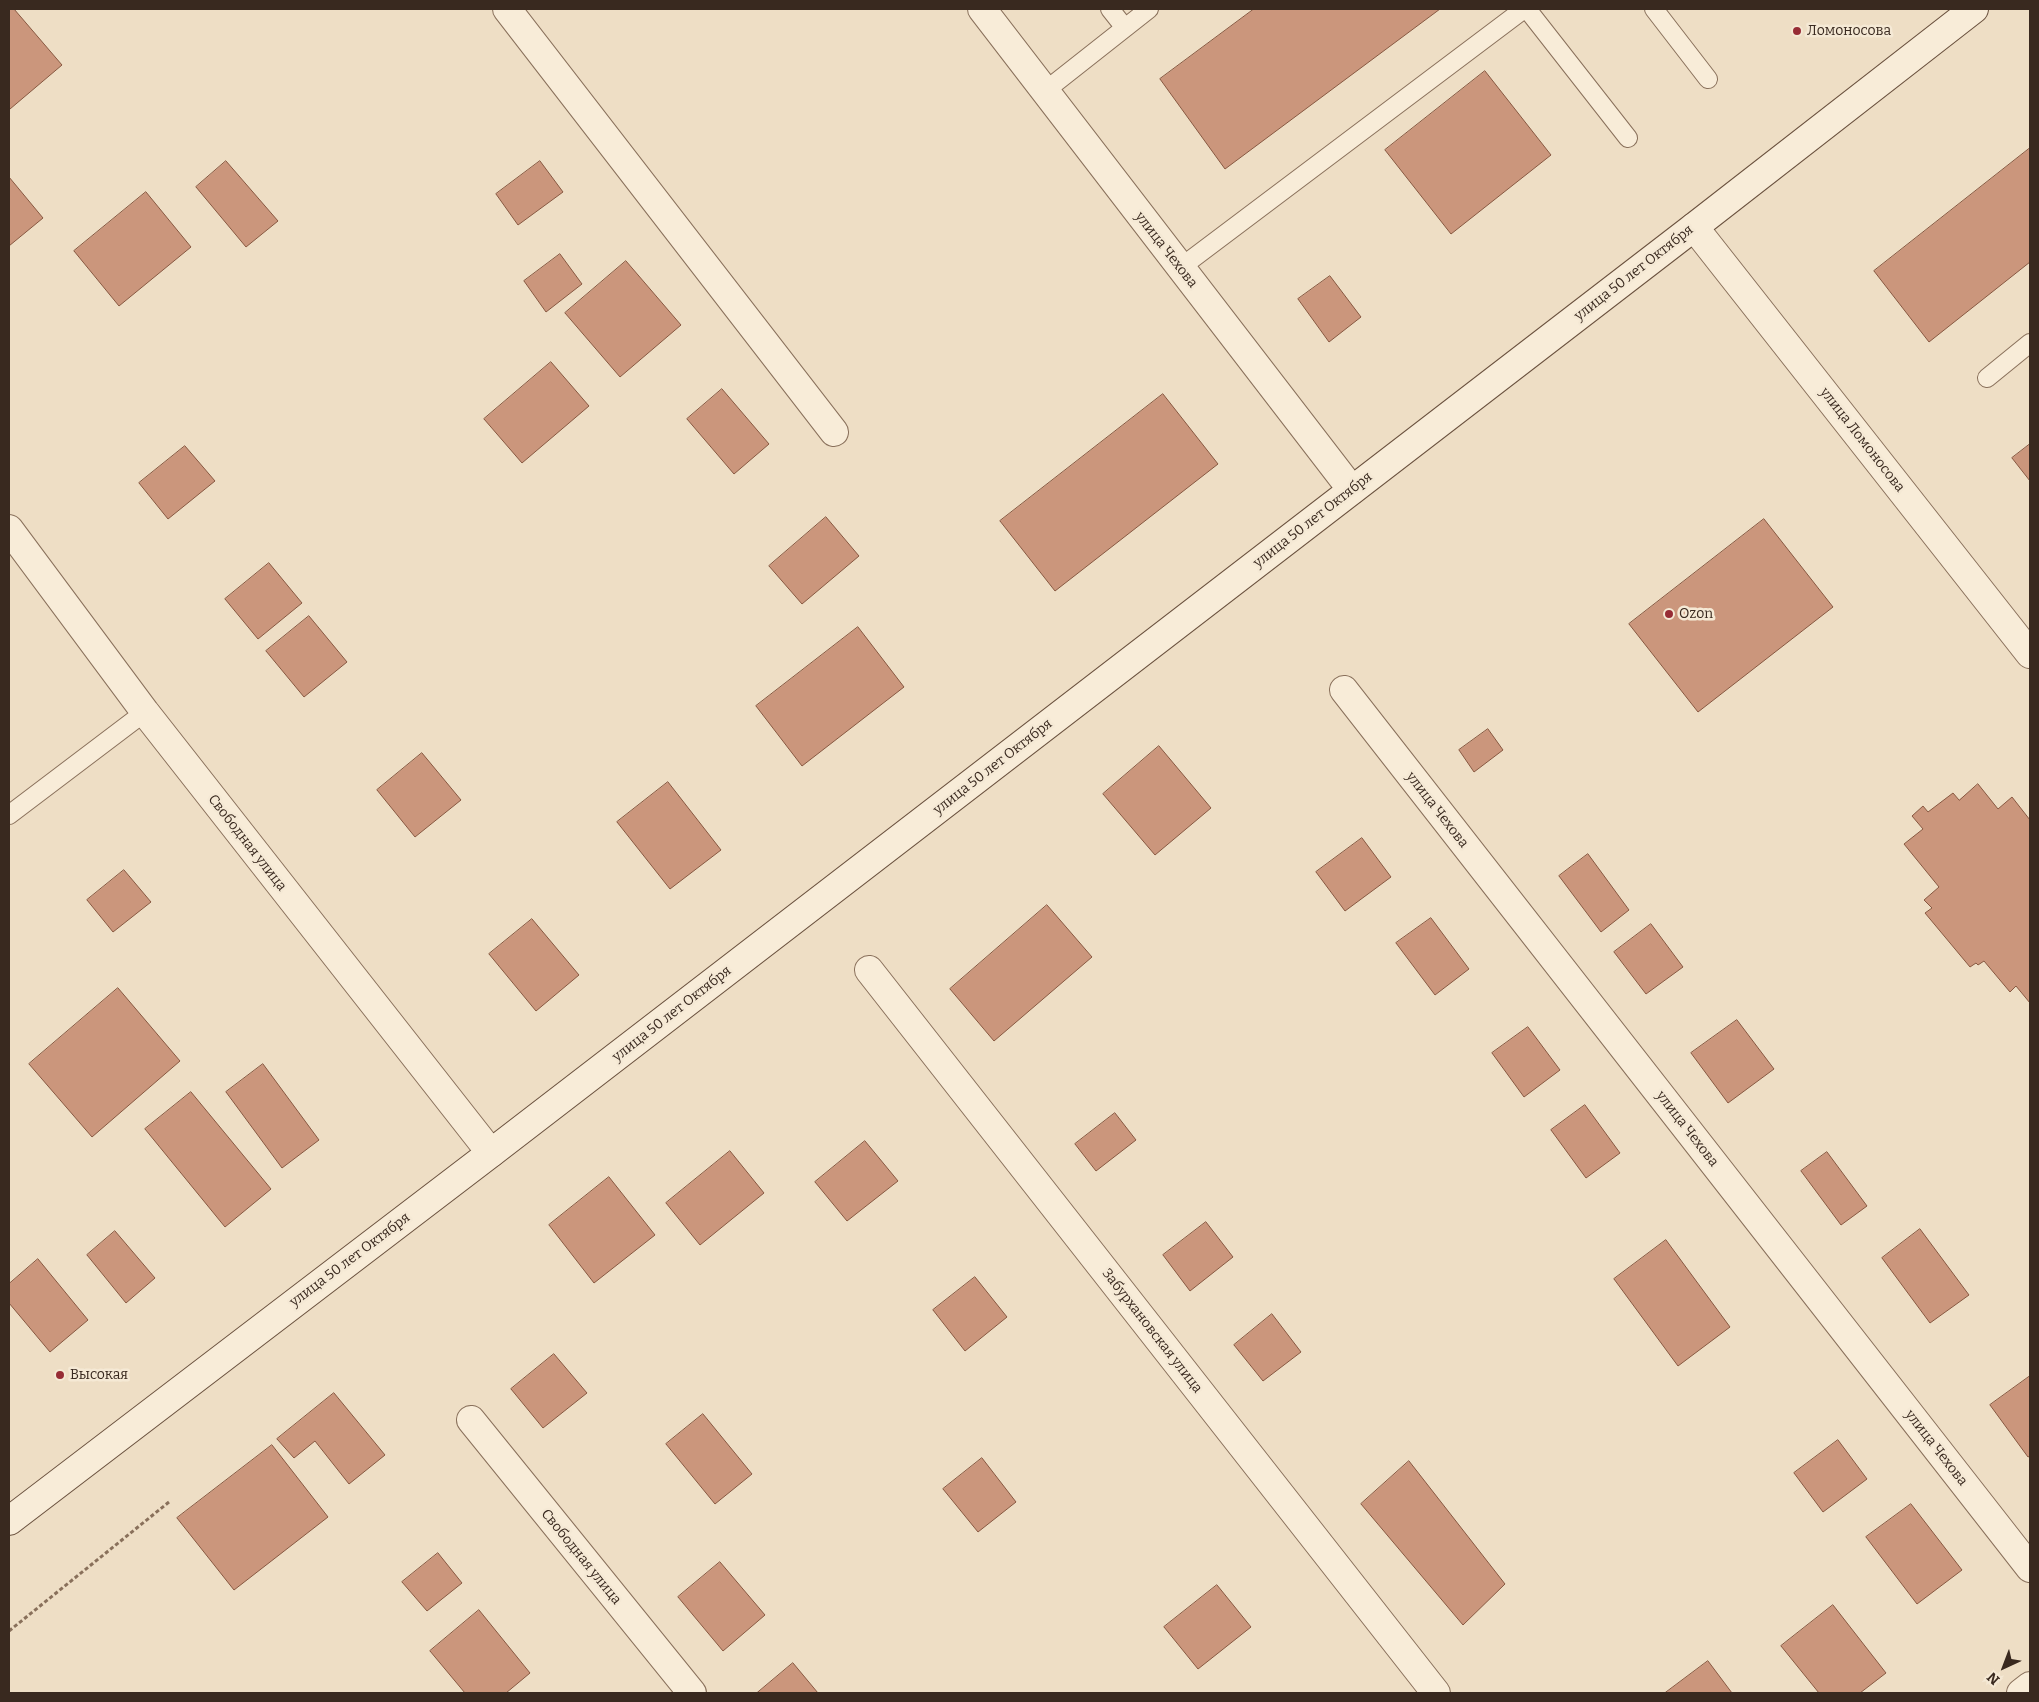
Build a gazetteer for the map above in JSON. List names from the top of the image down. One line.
{"streets":{"street":["улица Чехова","улица 50 лет Октября","улица Ломоносова","Свободная улица","Забурхановская улица"]},"crossings":[["улица Чехова","улица 50 лет Октября"],["улица 50 лет Октября","улица Ломоносова"],["улица 50 лет Октября","Свободная улица"]],"places":["Ломоносова","Ozon","Высокая"],"north":"bottom left"}
